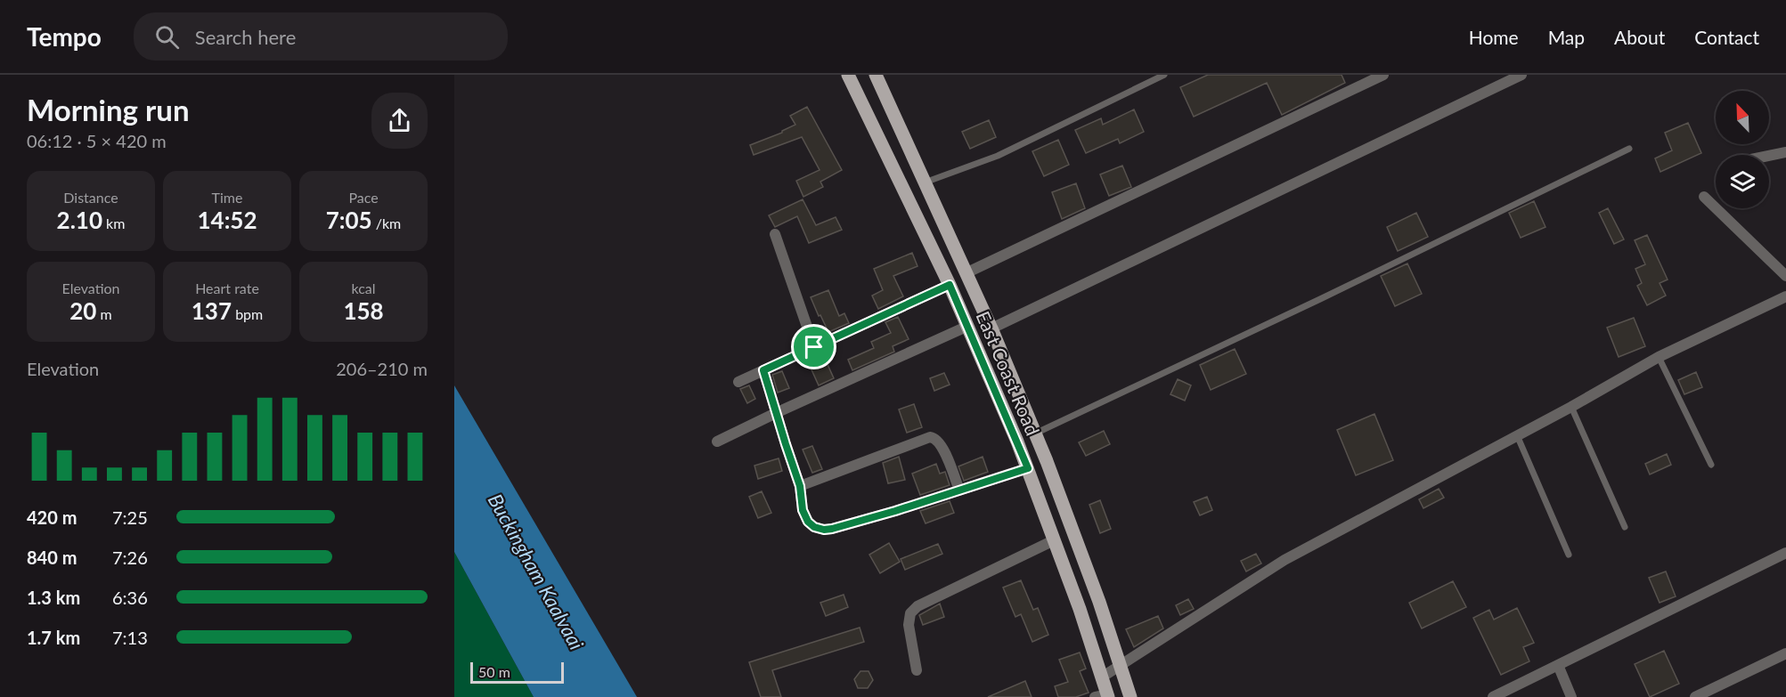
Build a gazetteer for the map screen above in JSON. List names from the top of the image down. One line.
{"streets":{"main road":["East Coast Road"]},"water":["Buckingham Kaalvaai"],"scale_bar":"50 m","north":"top left","page":{"header":"Tempo","search":"Search here","nav":["Home","Map","About","Contact"],"heading":["Morning run","06:12 · 5 × 420 m"],"stats":[["Distance","2.10 km"],["Time","14:52"],["Pace","7:05 /km"],["Elevation","20 m"],["Heart rate","137 bpm"],["kcal","158"]],"chart":["Elevation","206–210 m"],"list":[{"name":"420 m","note":"7:25"},{"name":"840 m","note":"7:26"},{"name":"1.3 km","note":"6:36"},{"name":"1.7 km","note":"7:13"}],"scale":"50 m"}}
